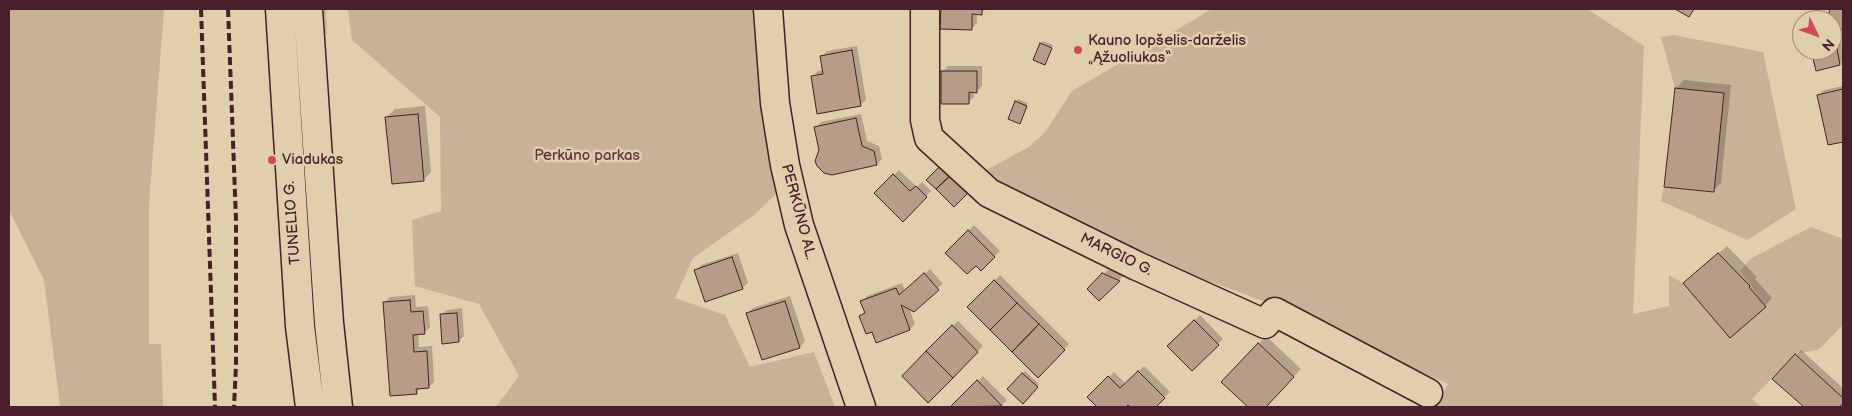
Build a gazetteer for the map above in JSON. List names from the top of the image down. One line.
{"streets":{"street":["PERKŪNO AL.","TUNELIO G.","MARGIO G."]},"parks":["Perkūno parkas"],"places":["Kauno lopšelis-darželis „Ąžuoliukas“","Viadukas"],"north":"bottom right"}
